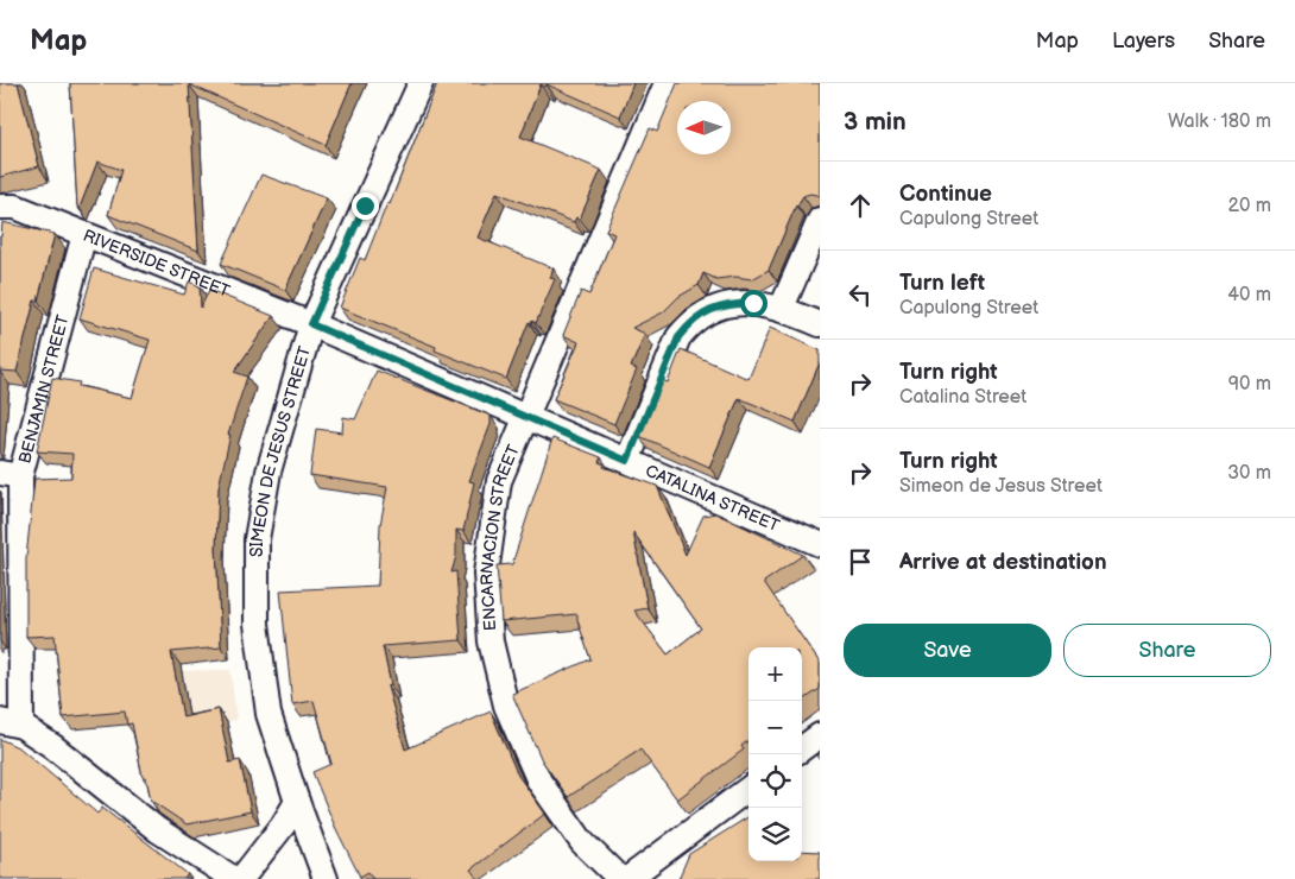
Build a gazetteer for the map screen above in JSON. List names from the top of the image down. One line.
{"streets":{"street":["RIVERSIDE STREET","BENJAMIN STREET","SIMEON DE JESUS STREET","CATALINA STREET","ENCARNACION STREET"]},"crossings":[["RIVERSIDE STREET","BENJAMIN STREET"],["RIVERSIDE STREET","SIMEON DE JESUS STREET"],["RIVERSIDE STREET","CATALINA STREET"],["SIMEON DE JESUS STREET","CATALINA STREET"],["CATALINA STREET","ENCARNACION STREET"]],"north":"left","page":{"header":"Map","nav":["Map","Layers","Share"],"heading":["3 min","Walk · 180 m"],"list":[["Continue","Capulong Street","20 m"],["Turn left","Capulong Street","40 m"],["Turn right","Catalina Street","90 m"],["Turn right","Simeon de Jesus Street","30 m"],"Arrive at destination"],"buttons":["Save","Share"],"map_buttons":["+","−"]}}
